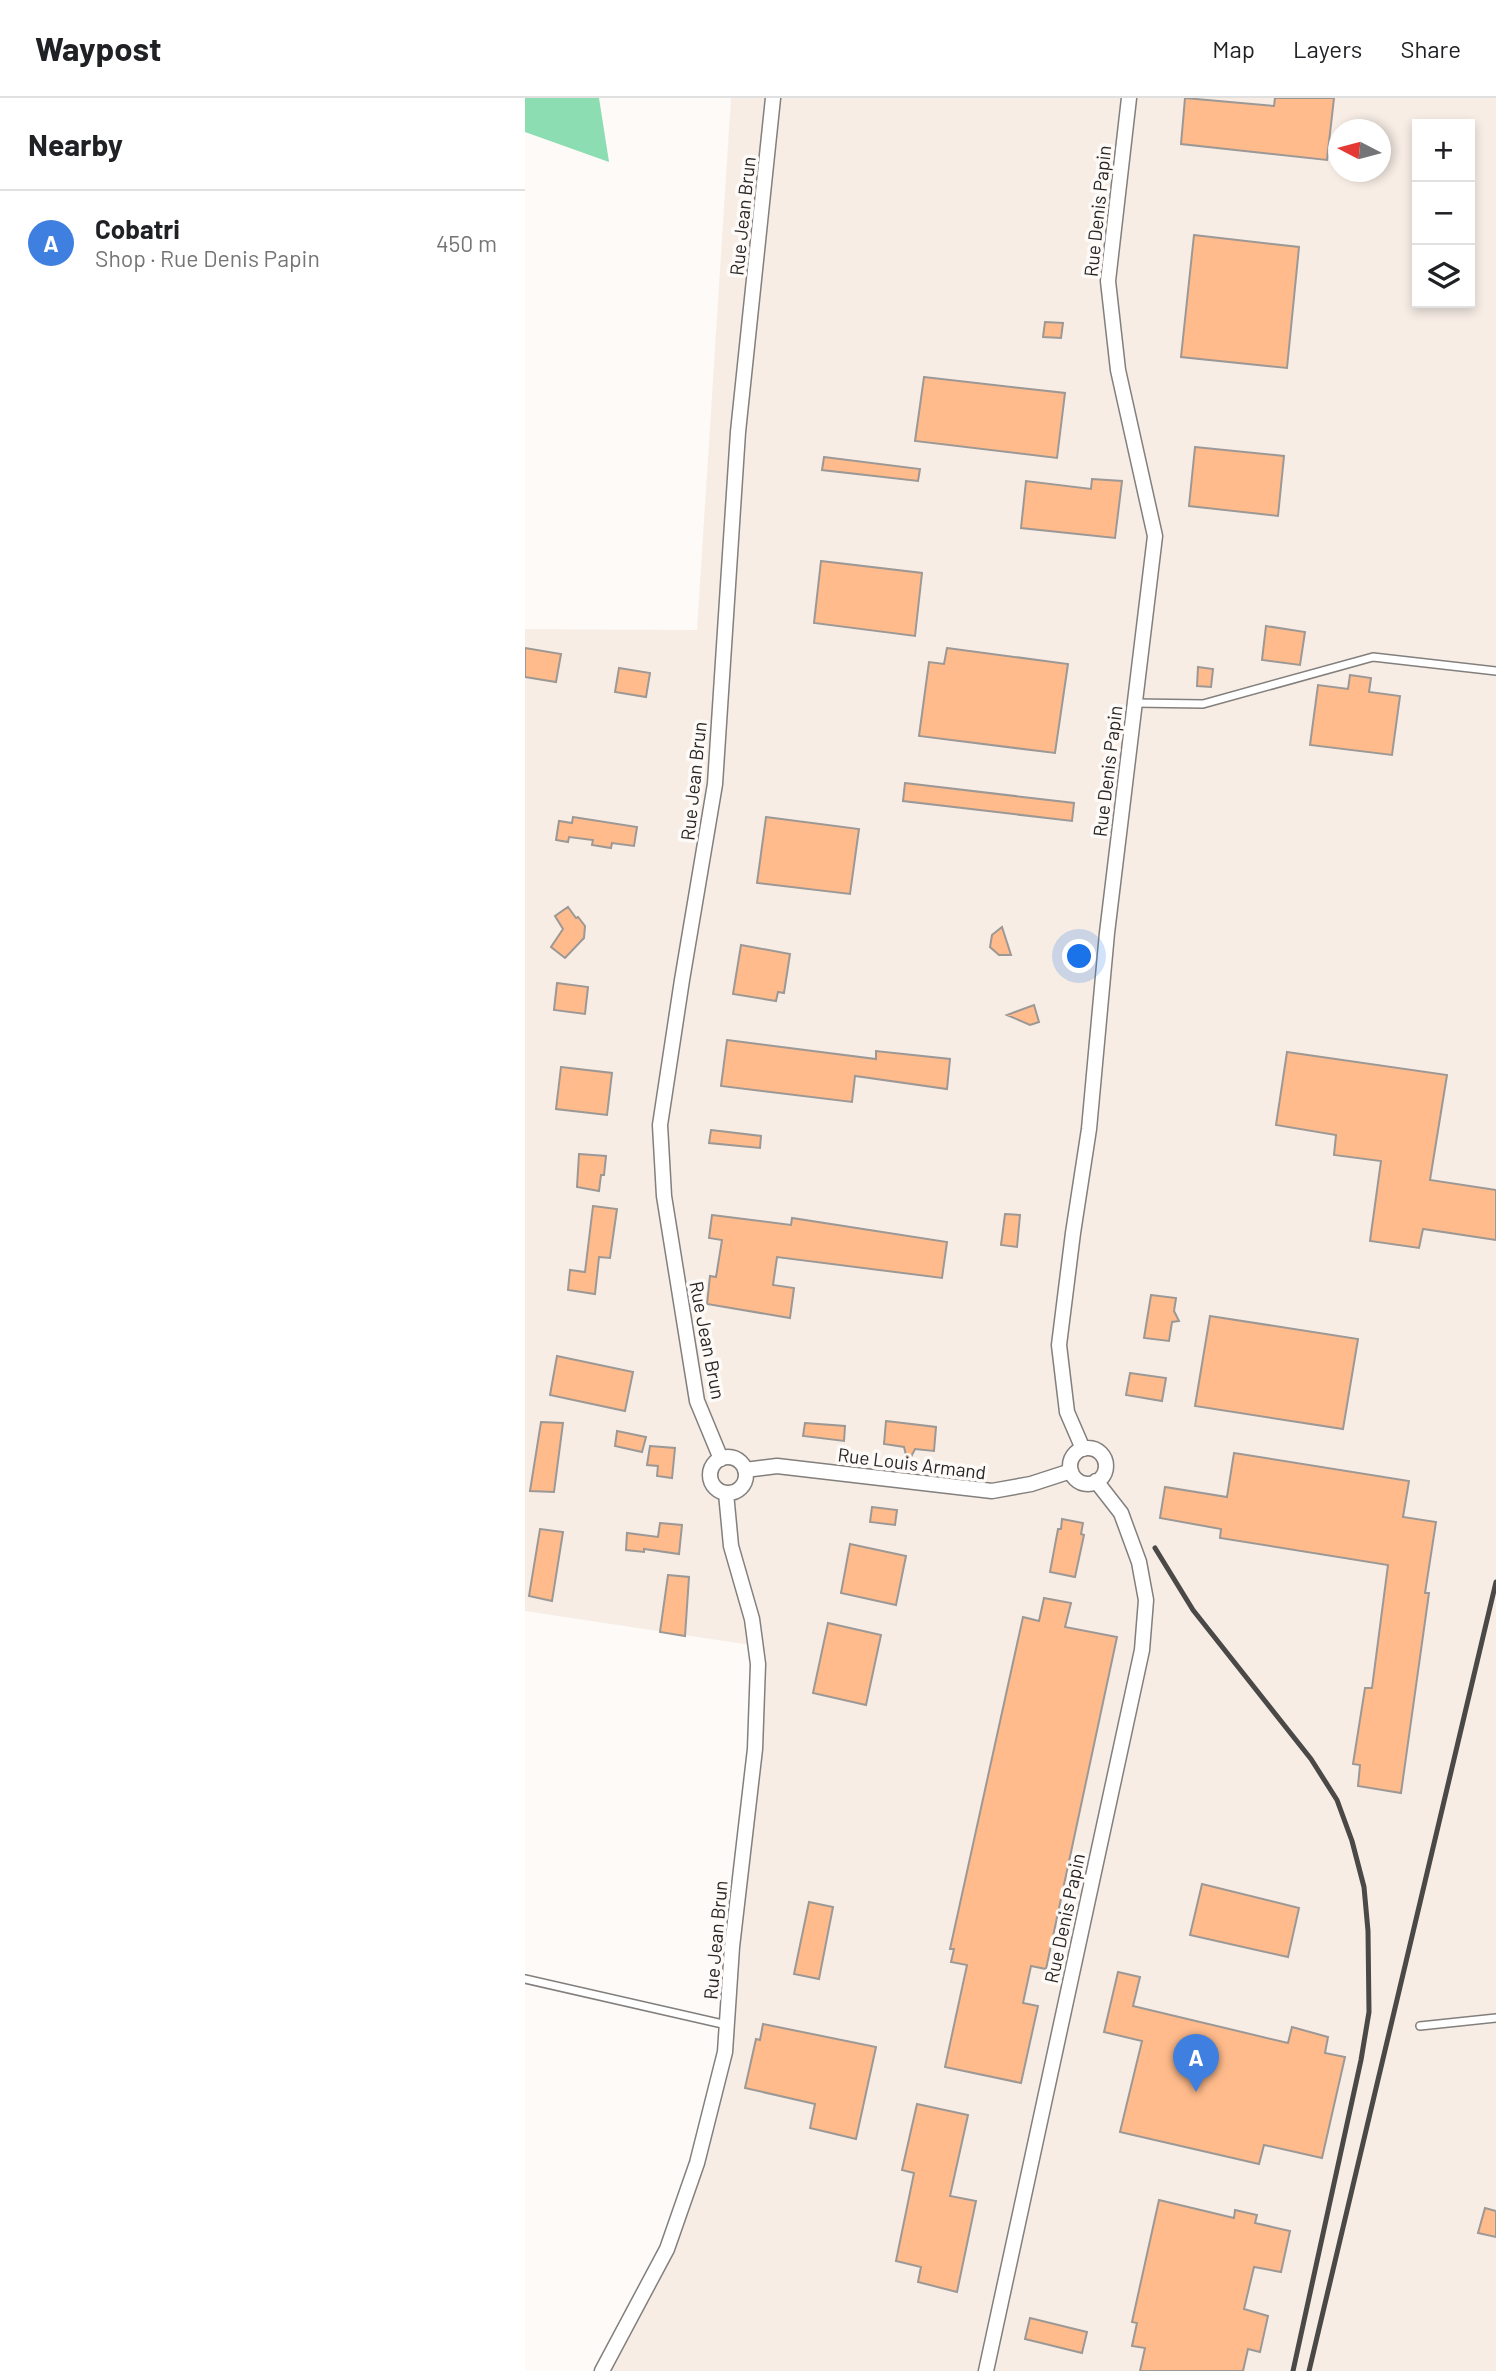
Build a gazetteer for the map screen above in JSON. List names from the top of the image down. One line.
{"streets":{"street":["Rue Denis Papin","Rue Jean Brun","Rue Louis Armand"]},"crossings":[["Rue Denis Papin","Rue Louis Armand"],["Rue Jean Brun","Rue Louis Armand"]],"north":"left","page":{"header":"Waypost","nav":["Map","Layers","Share"],"heading":"Nearby","map_buttons":["+","−"],"list":[{"mark":"A","name":"Cobatri","note":"Shop · Rue Denis Papin","value":"450 m"}],"pins":"A"}}
